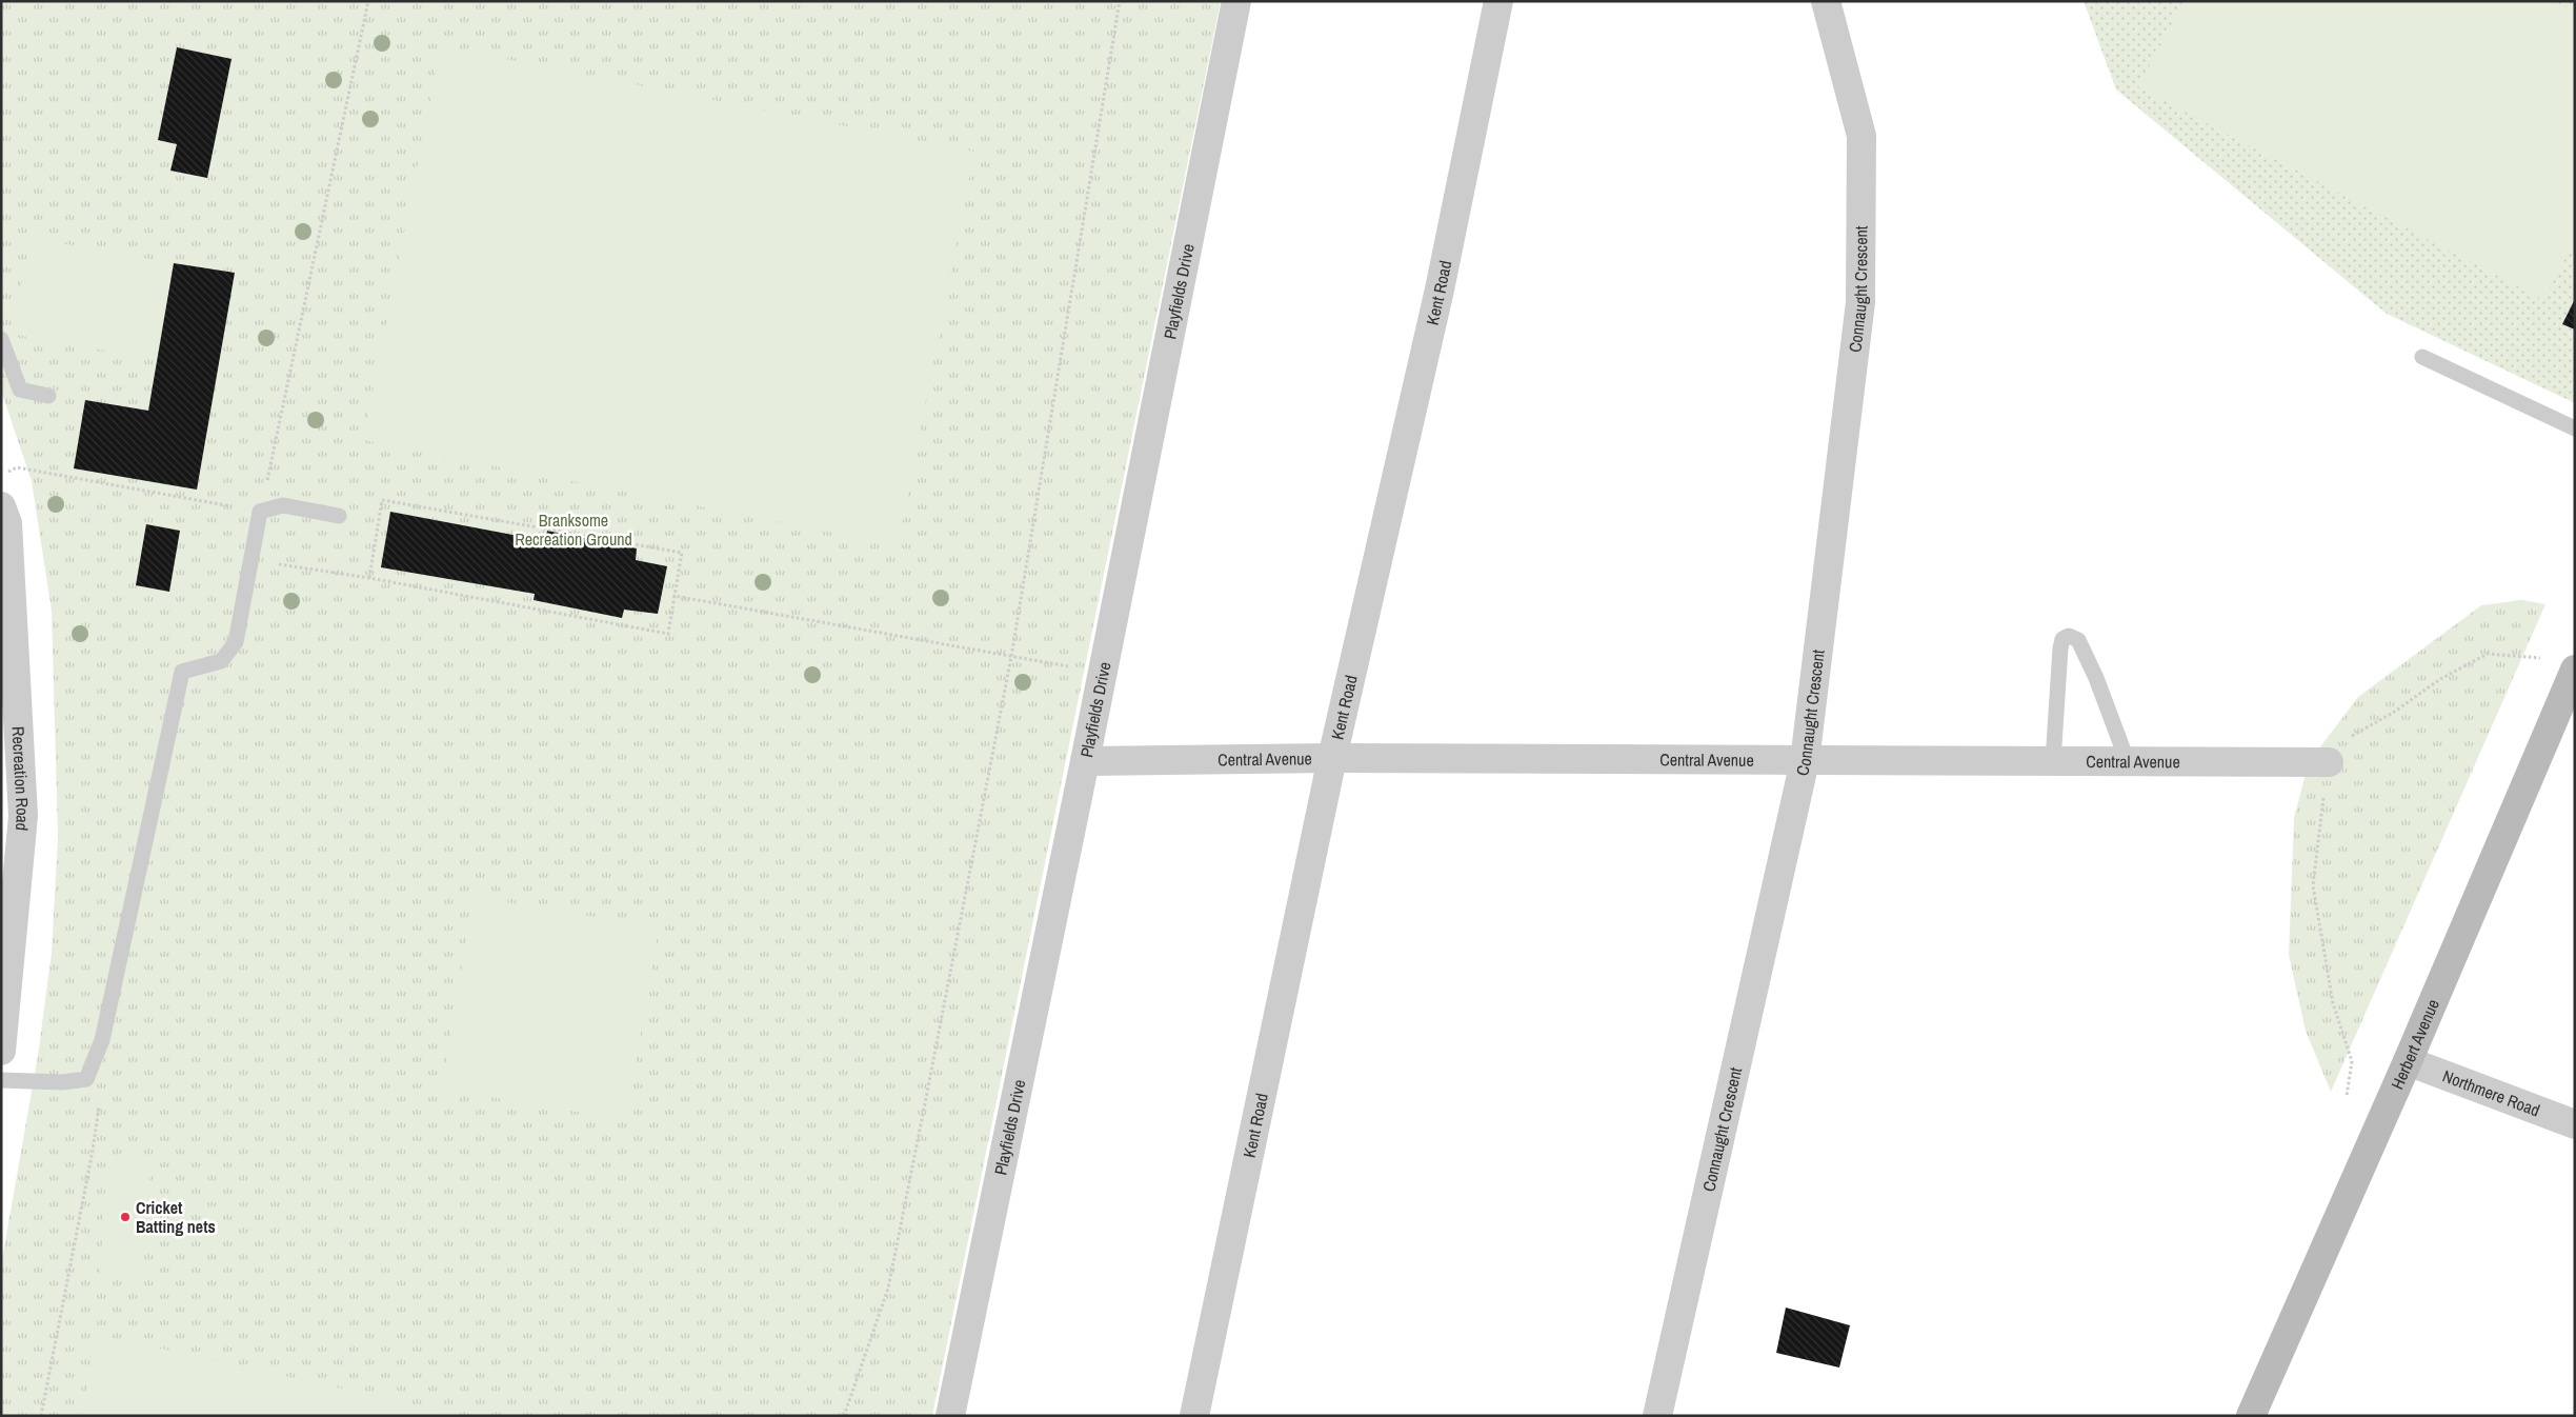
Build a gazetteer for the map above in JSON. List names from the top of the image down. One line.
{"streets":{"street":["Connaught Crescent","Playfields Drive","Kent Road","Central Avenue","Recreation Road","Herbert Avenue","Northmere Road"]},"crossings":[["Connaught Crescent","Central Avenue"],["Playfields Drive","Central Avenue"],["Kent Road","Central Avenue"],["Herbert Avenue","Northmere Road"]],"parks":["Branksome Recreation Ground"],"places":["Cricket Batting nets"]}
